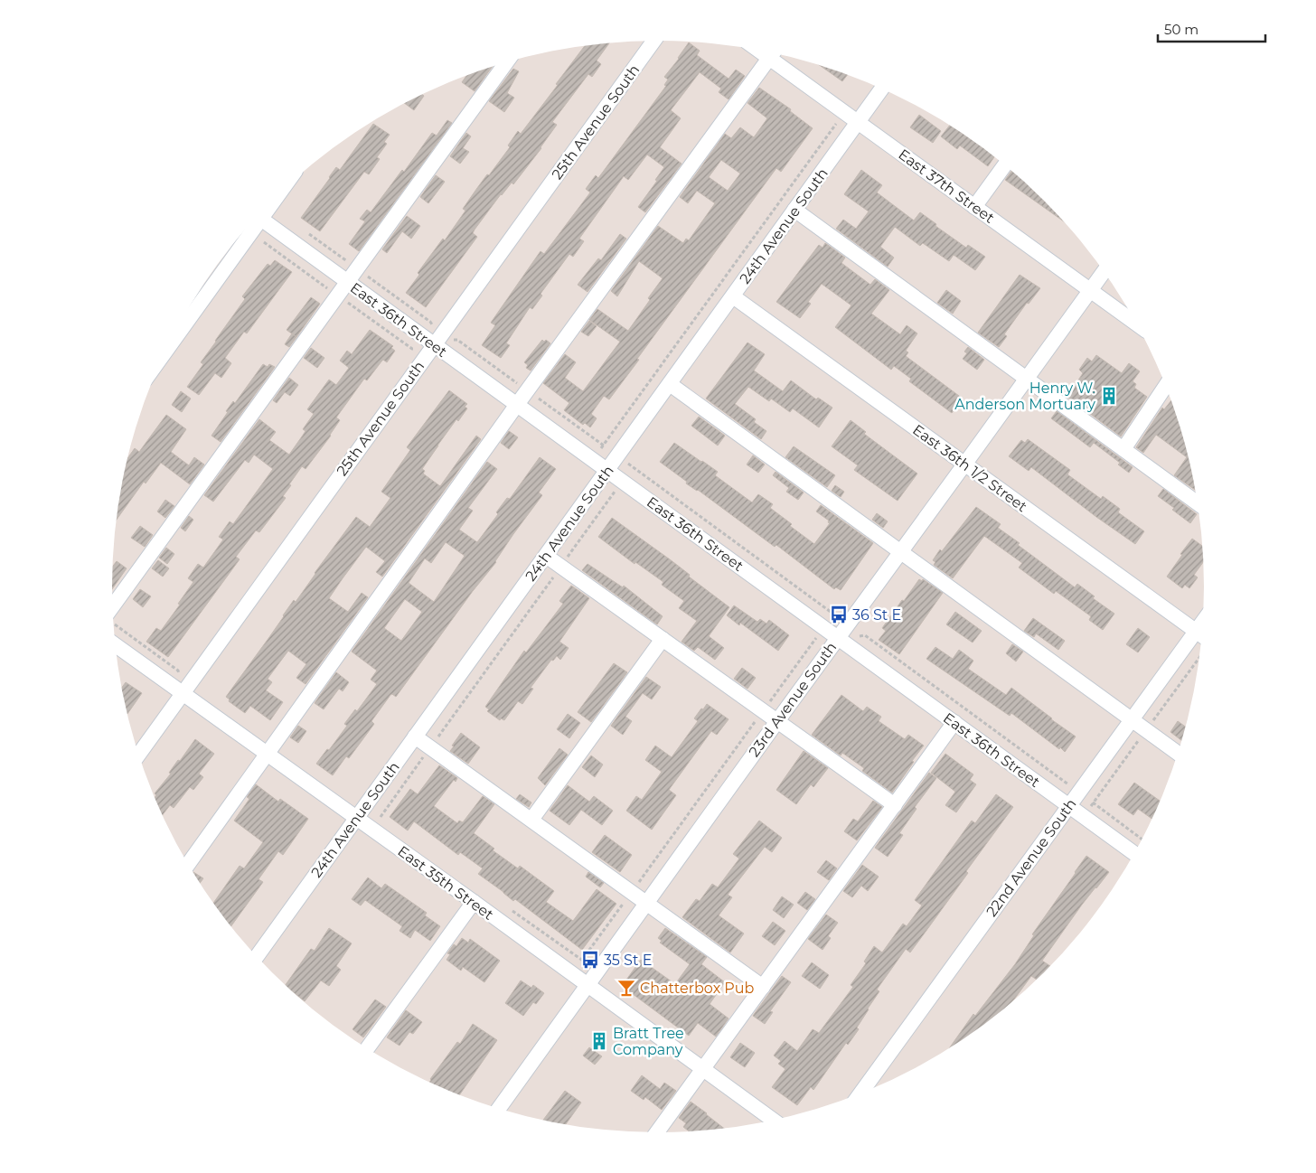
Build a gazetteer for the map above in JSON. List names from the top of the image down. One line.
{"streets":{"street":["25th Avenue South","East 37th Street","24th Avenue South","East 36th Street","East 36th 1/2 Street","23rd Avenue South","22nd Avenue South","East 35th Street"]},"crossings":[["25th Avenue South","East 36th Street"],["25th Avenue South","East 35th Street"],["East 37th Street","24th Avenue South"],["East 37th Street","23rd Avenue South"],["24th Avenue South","East 36th Street"],["24th Avenue South","East 36th 1/2 Street"],["24th Avenue South","East 35th Street"],["East 36th Street","23rd Avenue South"],["East 36th Street","22nd Avenue South"],["East 36th 1/2 Street","23rd Avenue South"],["East 36th 1/2 Street","22nd Avenue South"],["23rd Avenue South","East 35th Street"]],"places":{"building":["Henry W. Anderson Mortuary","Bratt Tree Company"],"bus stop":["36 St E","35 St E"],"bar":["Chatterbox Pub"]},"scale_bar":"50 m"}
